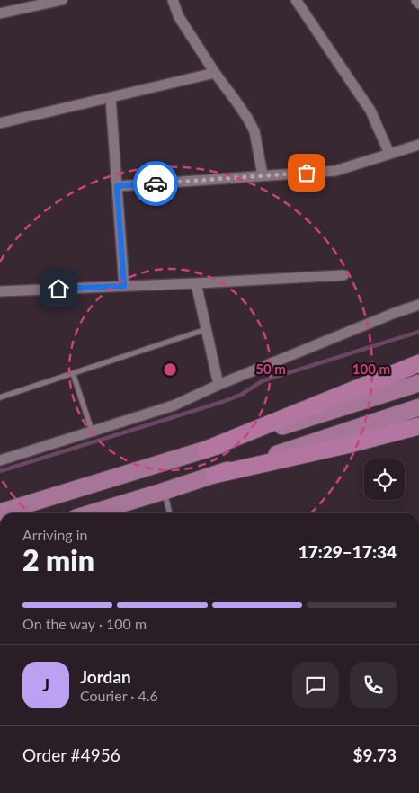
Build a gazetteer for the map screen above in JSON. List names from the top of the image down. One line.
{"page":{"heading":["2 min","Arriving in","17:29–17:34"],"panel":["Jordan","Courier · 4.6","Order #4956","$9.73"],"bar":"On the way · 100 m","round":"J"},"rings":["50 m","100 m"]}
